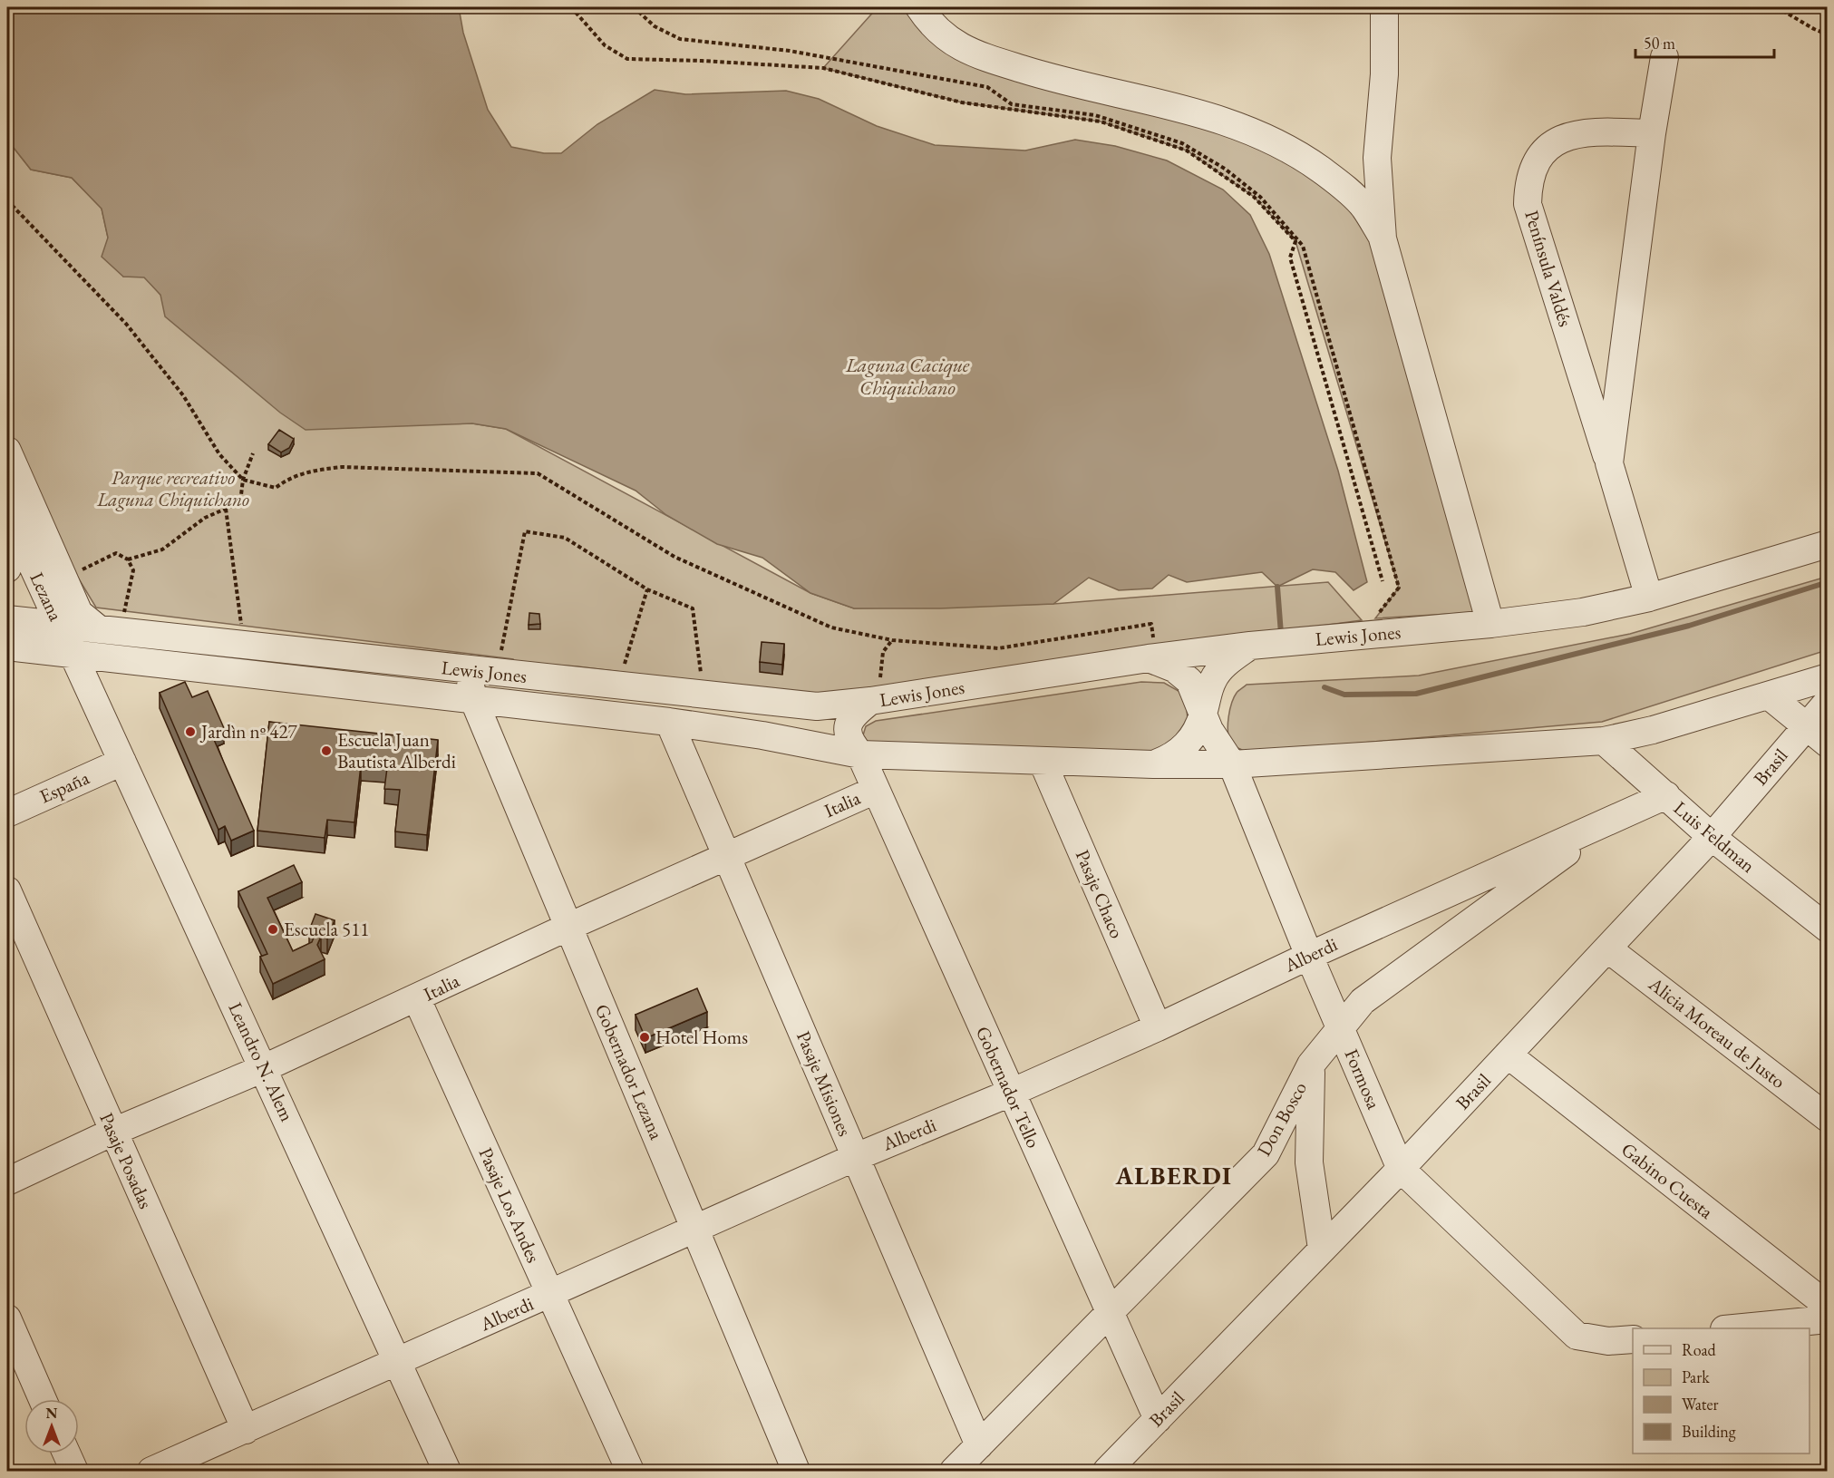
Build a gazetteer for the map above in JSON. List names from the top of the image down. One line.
{"streets":{"street":["Península Valdés","Lezana","Lewis Jones","Brasil","España","Italia","Luis Feldman","Pasaje Chaco","Alberdi","Alicia Moreau de Justo","Leandro N. Alem","Gobernador Lezana","Formosa","Pasaje Misiones","Gobernador Tello","Don Bosco","Pasaje Posadas","Gabino Cuesta","Pasaje Los Andes"]},"crossings":[["Península Valdés","Lewis Jones"],["Lezana","Lewis Jones"],["Lezana","Leandro N. Alem"],["Lewis Jones","Luis Feldman"],["Lewis Jones","Pasaje Chaco"],["Lewis Jones","Leandro N. Alem"],["Lewis Jones","Gobernador Lezana"],["Lewis Jones","Formosa"],["Lewis Jones","Pasaje Misiones"],["Lewis Jones","Gobernador Tello"],["Brasil","Luis Feldman"],["Brasil","Alicia Moreau de Justo"],["Brasil","Formosa"],["Brasil","Gobernador Tello"],["Brasil","Gabino Cuesta"],["España","Leandro N. Alem"],["Italia","Leandro N. Alem"],["Italia","Gobernador Lezana"],["Italia","Pasaje Misiones"],["Italia","Gobernador Tello"],["Italia","Pasaje Posadas"],["Italia","Pasaje Los Andes"],["Luis Feldman","Alberdi"],["Pasaje Chaco","Alberdi"],["Alberdi","Leandro N. Alem"],["Alberdi","Gobernador Lezana"],["Alberdi","Formosa"],["Alberdi","Pasaje Misiones"],["Alberdi","Gobernador Tello"],["Alberdi","Don Bosco"],["Alberdi","Pasaje Posadas"],["Alberdi","Pasaje Los Andes"],["Formosa","Don Bosco"],["Pasaje Misiones","Don Bosco"],["Gobernador Tello","Don Bosco"]],"districts":["ALBERDI"],"water":["Laguna Cacique Chiquichano"],"parks":["Parque recreativo Laguna Chiquichano"],"places":["Jardìn nº 427","Escuela Juan Bautista Alberdi","Escuela 511","Hotel Homs"],"legend":["Road","Park","Water","Building"],"scale_bar":"50 m","north":"top"}
